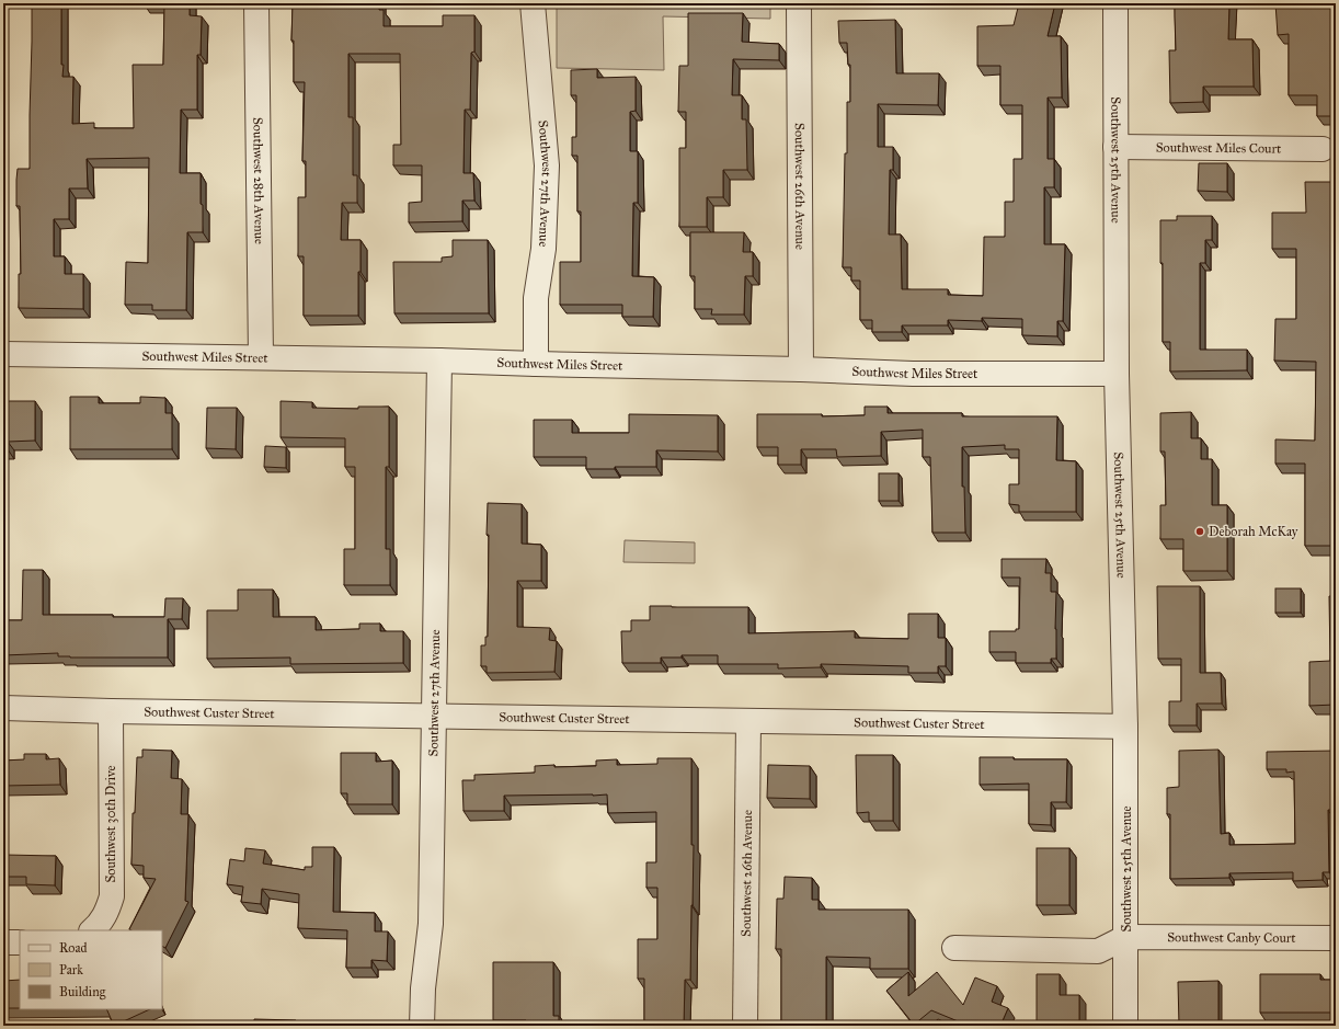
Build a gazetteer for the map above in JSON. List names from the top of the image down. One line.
{"streets":{"street":["Southwest Miles Court","Southwest 25th Avenue","Southwest 28th Avenue","Southwest 27th Avenue","Southwest 26th Avenue","Southwest Miles Street","Southwest Custer Street","Southwest 30th Drive","Southwest Canby Court"]},"crossings":[["Southwest Miles Court","Southwest 25th Avenue"],["Southwest 25th Avenue","Southwest Miles Street"],["Southwest 25th Avenue","Southwest Custer Street"],["Southwest 25th Avenue","Southwest Canby Court"],["Southwest 28th Avenue","Southwest Miles Street"],["Southwest 27th Avenue","Southwest Miles Street"],["Southwest 27th Avenue","Southwest Custer Street"],["Southwest 26th Avenue","Southwest Miles Street"],["Southwest 26th Avenue","Southwest Custer Street"],["Southwest Custer Street","Southwest 30th Drive"]],"places":["Deborah McKay"],"legend":["Road","Park","Building"]}
